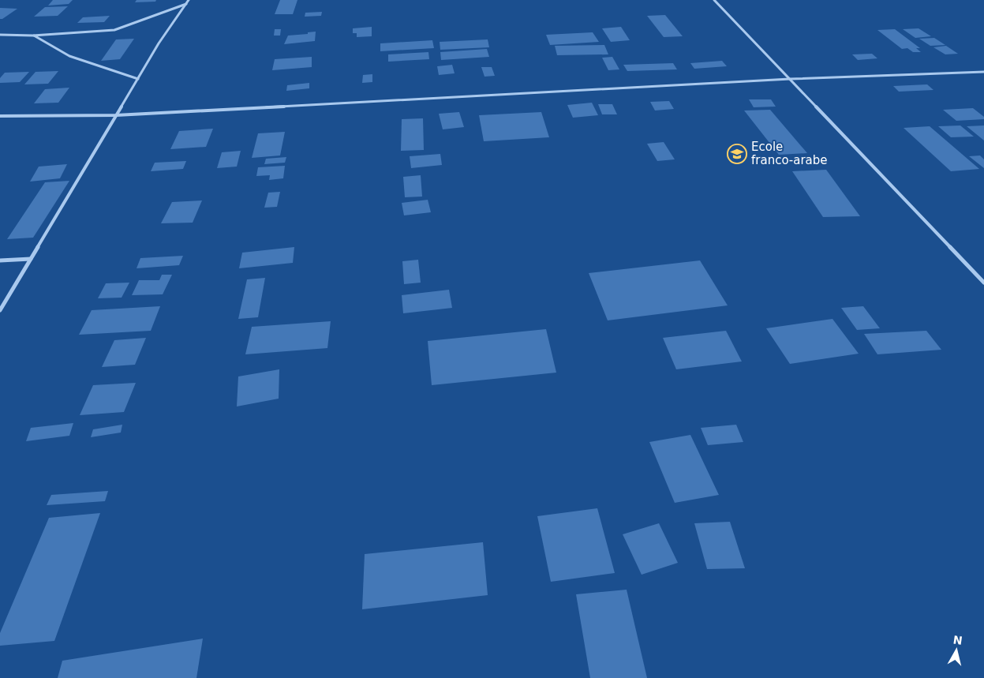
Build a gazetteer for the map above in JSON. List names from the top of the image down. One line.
{"places":{"school or university":["Ecole franco-arabe"]},"north":"top"}
